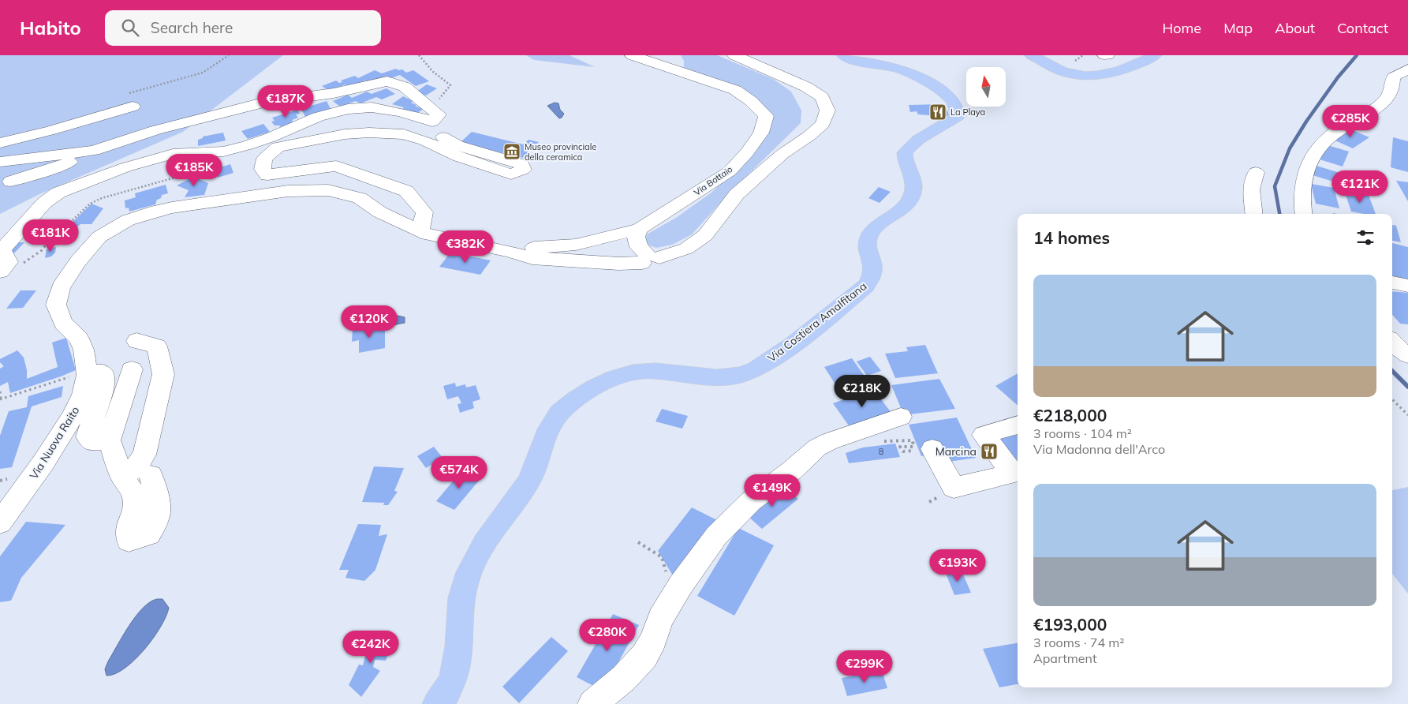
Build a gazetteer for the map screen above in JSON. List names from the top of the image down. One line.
{"streets":{"main road":["Via Costiera Amalfitana"],"street":["Via Bottaio","Via Nuova Raito"]},"places":{"restaurant":["La Playa","Marcina"],"museum":["Museo provinciale della ceramica"]},"house_numbers":["8"],"north":"top","page":{"header":"Habito","search":"Search here","nav":["Home","Map","About","Contact"],"price":["€187K","€285K","€185K","€121K","€181K","€382K","€120K","€218K","€574K","€149K","€193K","€280K","€242K","€299K"],"heading":"14 homes","list":[{"name":"€218,000","note":"3 rooms · 104 m² · Via Madonna dell'Arco"},{"name":"€193,000","note":"3 rooms · 74 m² · Apartment"}]}}
